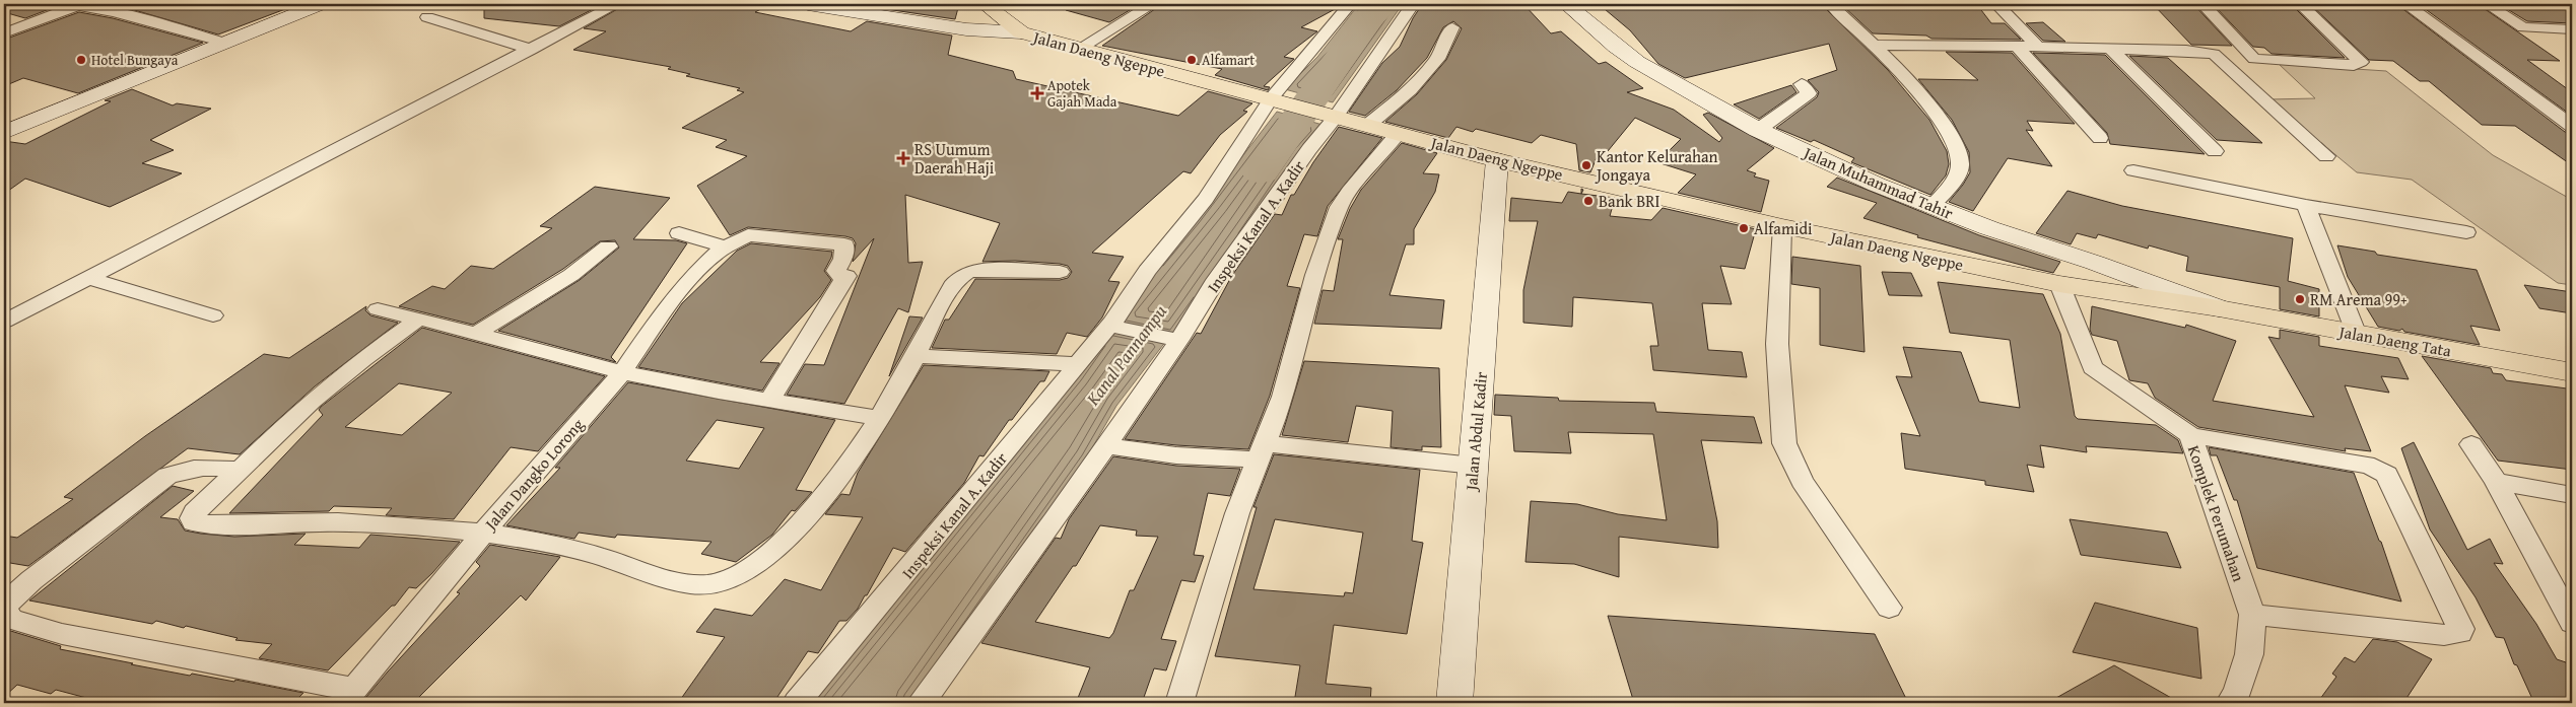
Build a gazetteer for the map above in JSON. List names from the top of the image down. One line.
{"streets":{"main road":["Jalan Daeng Ngeppe","Jalan Muhammad Tahir","Jalan Daeng Tata","Jalan Abdul Kadir"],"street":["Inspeksi Kanal A. Kadir","Jalan Dangko Lorong","Komplek Perumahan"]},"crossings":[["Jalan Daeng Ngeppe","Jalan Muhammad Tahir"],["Jalan Daeng Ngeppe","Inspeksi Kanal A. Kadir"],["Jalan Daeng Ngeppe","Jalan Daeng Tata"],["Jalan Daeng Ngeppe","Jalan Abdul Kadir"],["Jalan Daeng Ngeppe","Komplek Perumahan"],["Jalan Muhammad Tahir","Jalan Daeng Tata"]],"water":["Kanal Pannampu"],"places":{"other":["Hotel Bungaya","Alfamart","Kantor Kelurahan Jongaya","Bank BRI","Alfamidi","RM Arema 99+"],"health":["Apotek Gajah Mada","RS Uumum Daerah Haji"]}}
